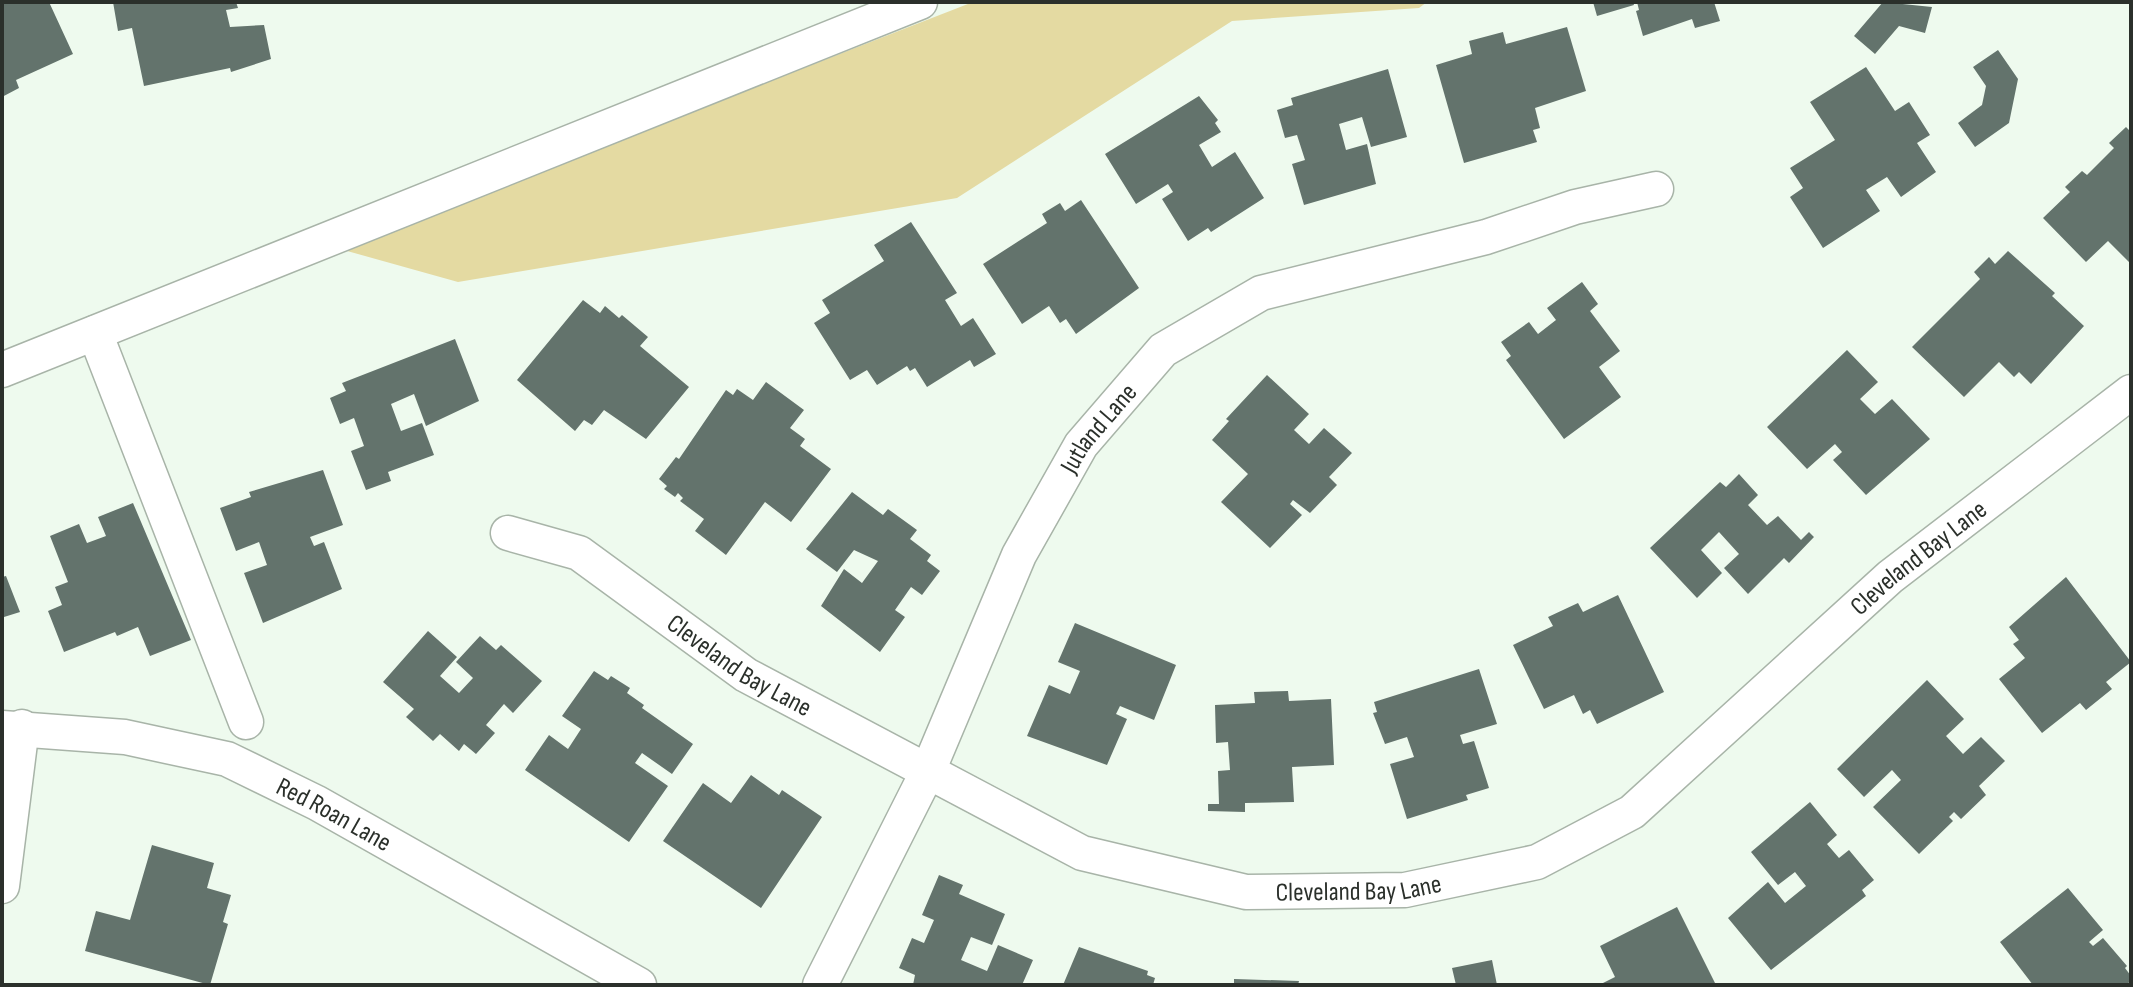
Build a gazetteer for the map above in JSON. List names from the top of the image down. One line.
{"streets":{"street":["Jutland Lane","Cleveland Bay Lane","Red Roan Lane"]},"crossings":[["Jutland Lane","Cleveland Bay Lane"]]}
